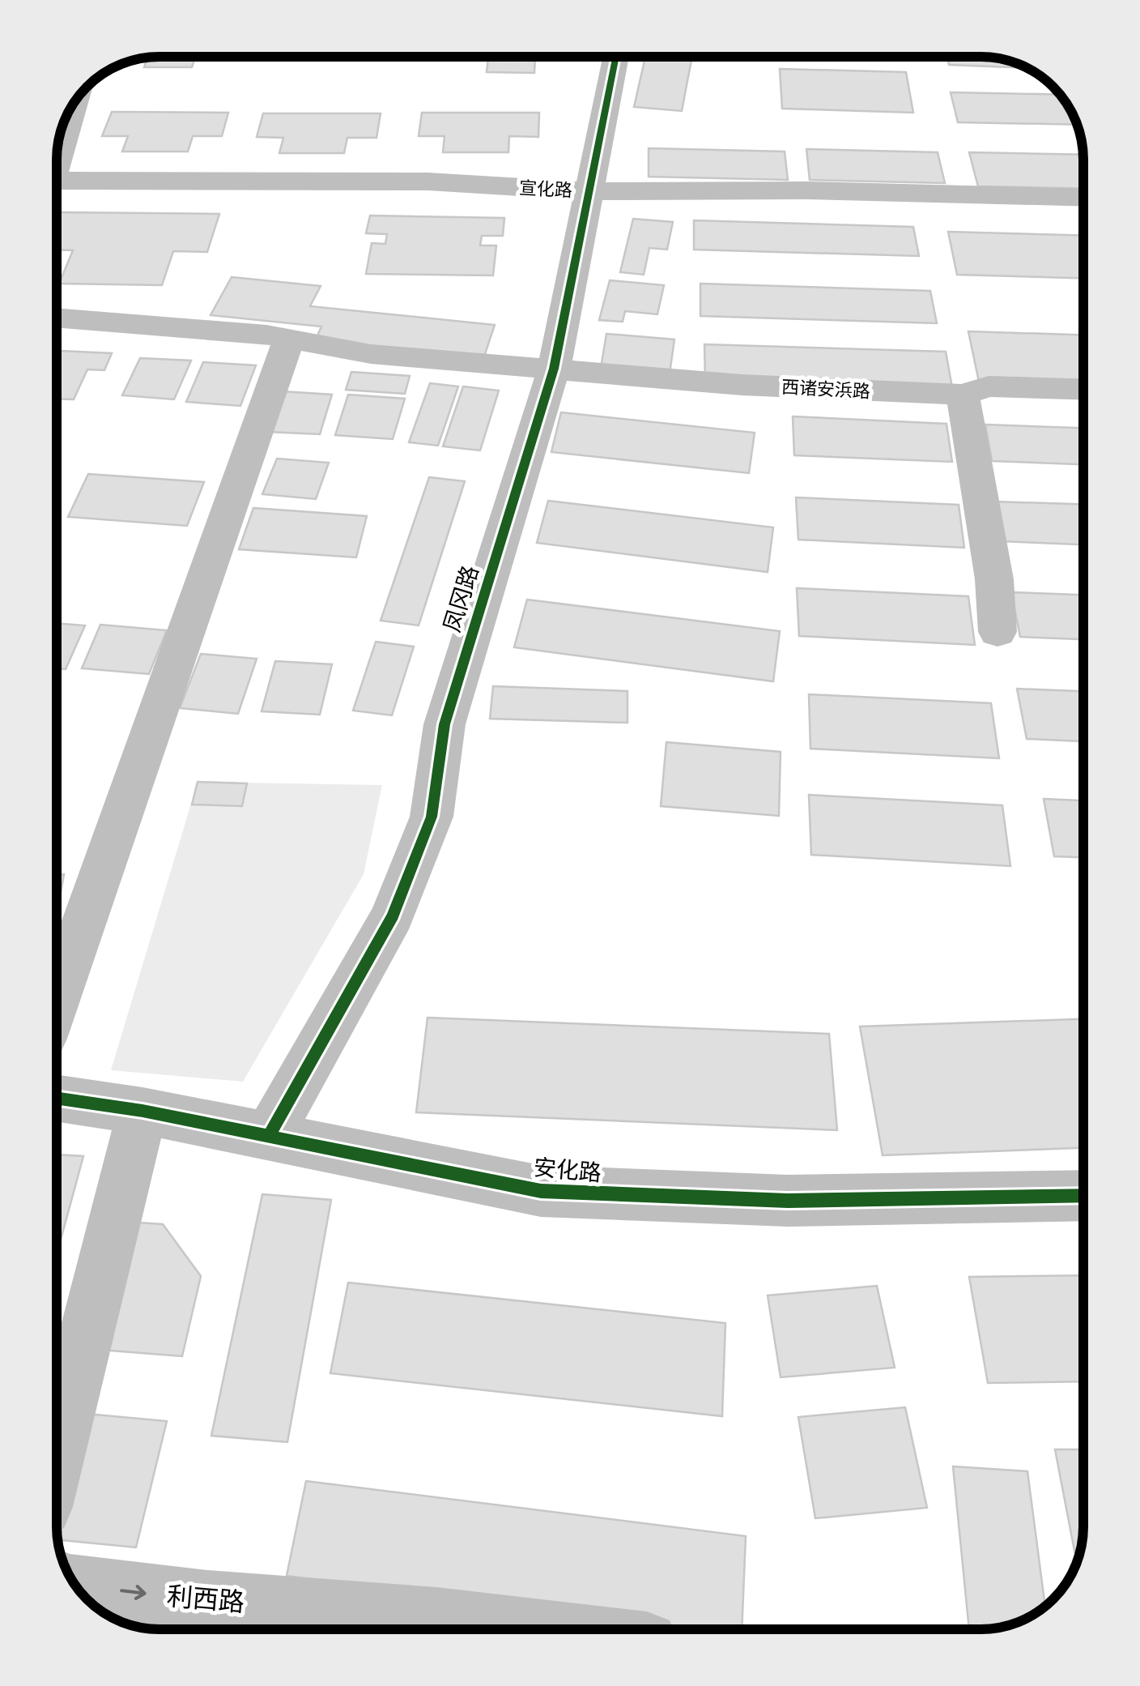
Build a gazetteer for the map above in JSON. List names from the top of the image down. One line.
{"streets":{"street":["宣化路","西诸安浜路","凤冈路","安化路","利西路"]},"crossings":[["宣化路","凤冈路"],["西诸安浜路","凤冈路"],["凤冈路","安化路"]],"one_way":["利西路"]}
